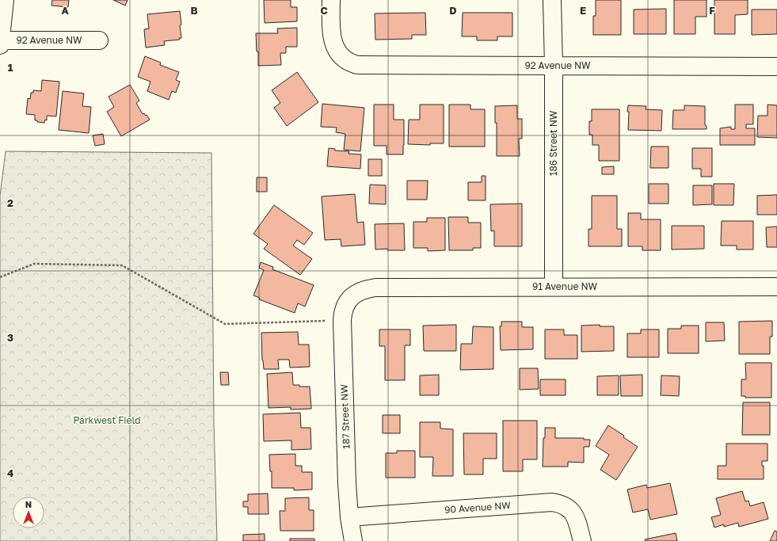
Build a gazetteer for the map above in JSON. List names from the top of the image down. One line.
{"streets":{"street":["92 Avenue NW","186 Street NW","91 Avenue NW","187 Street NW","90 Avenue NW"]},"crossings":[["92 Avenue NW","186 Street NW"],["186 Street NW","91 Avenue NW"],["91 Avenue NW","187 Street NW"],["187 Street NW","90 Avenue NW"]],"parks":["Parkwest Field"],"north":"top","grid":{"columns":["A","B","C","D","E","F"],"rows":["1","2","3","4"]}}
